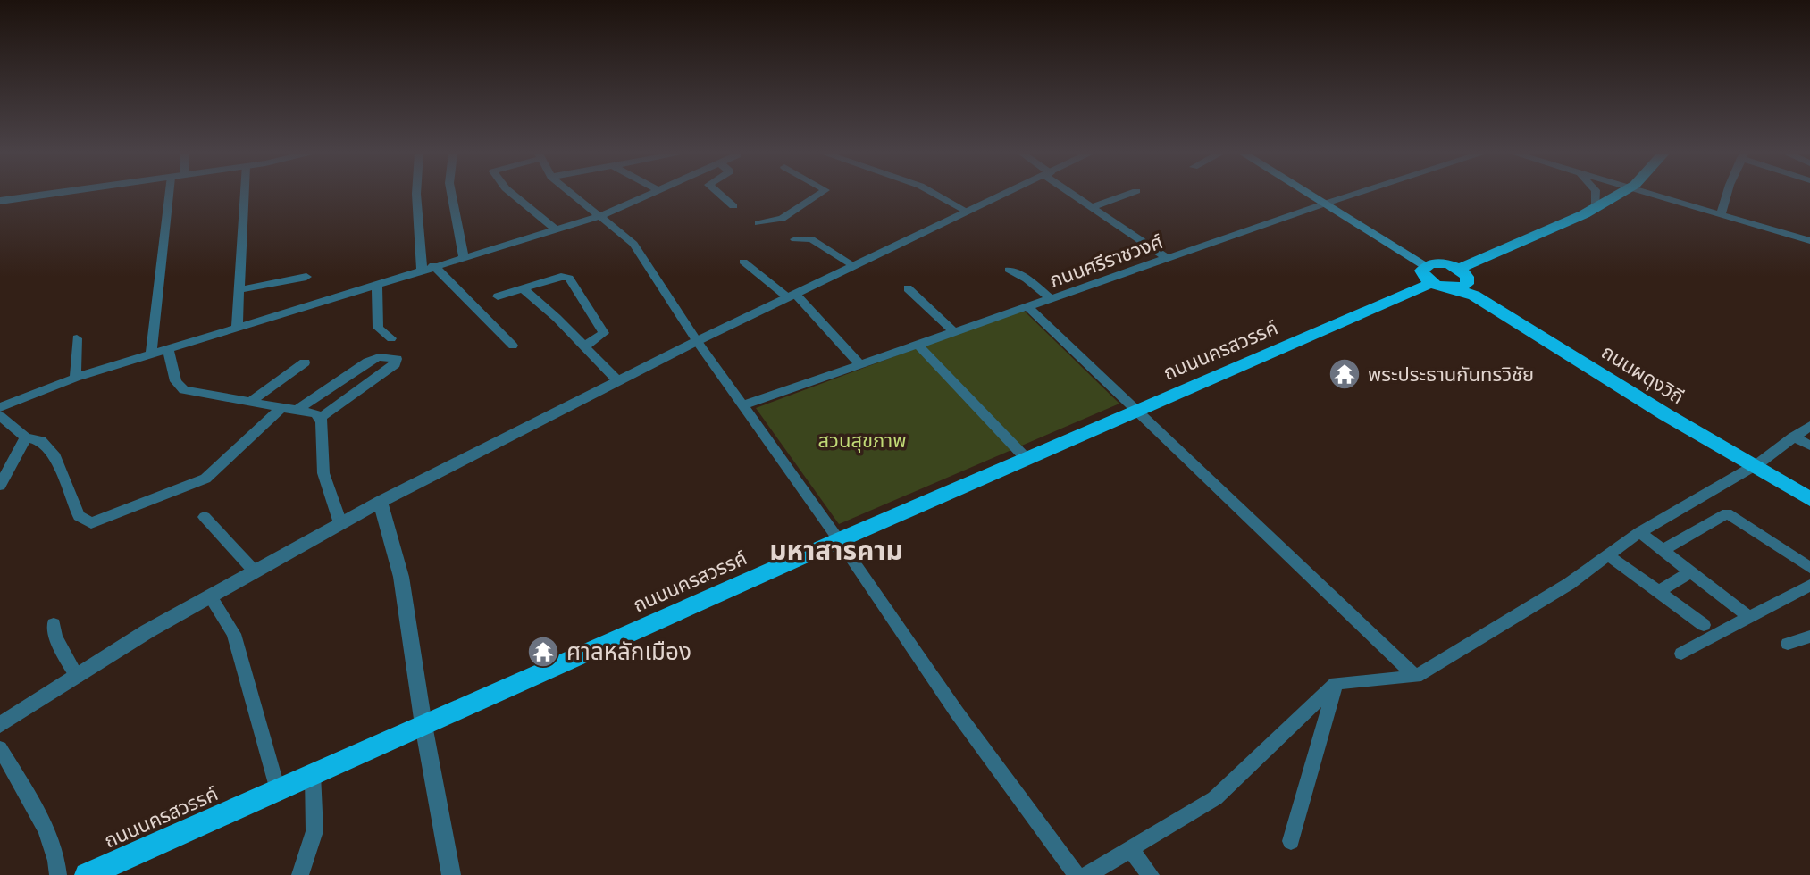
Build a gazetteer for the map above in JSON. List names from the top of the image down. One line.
{"streets":{"main road":["ถนนนครสวรรค์","ถนนผดุงวิถี"],"street":["ภนนศรีราชวงศ์"]},"crossings":[["ถนนนครสวรรค์","ถนนผดุงวิถี"]],"districts":["มหาสารคาม"],"parks":["สวนสุขภาพ"],"places":{"temple":["พระประธานกันทรวิชัย","ศาลหลักเมือง"]}}
